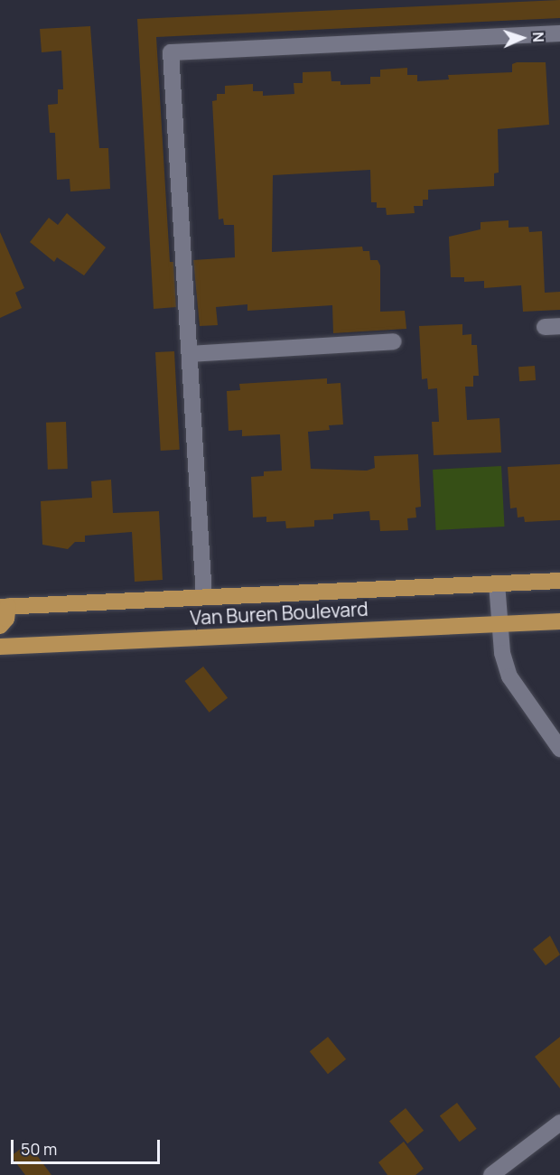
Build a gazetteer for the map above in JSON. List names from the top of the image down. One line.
{"streets":{"main road":["Van Buren Boulevard"]},"scale_bar":"50 m","north":"right"}
